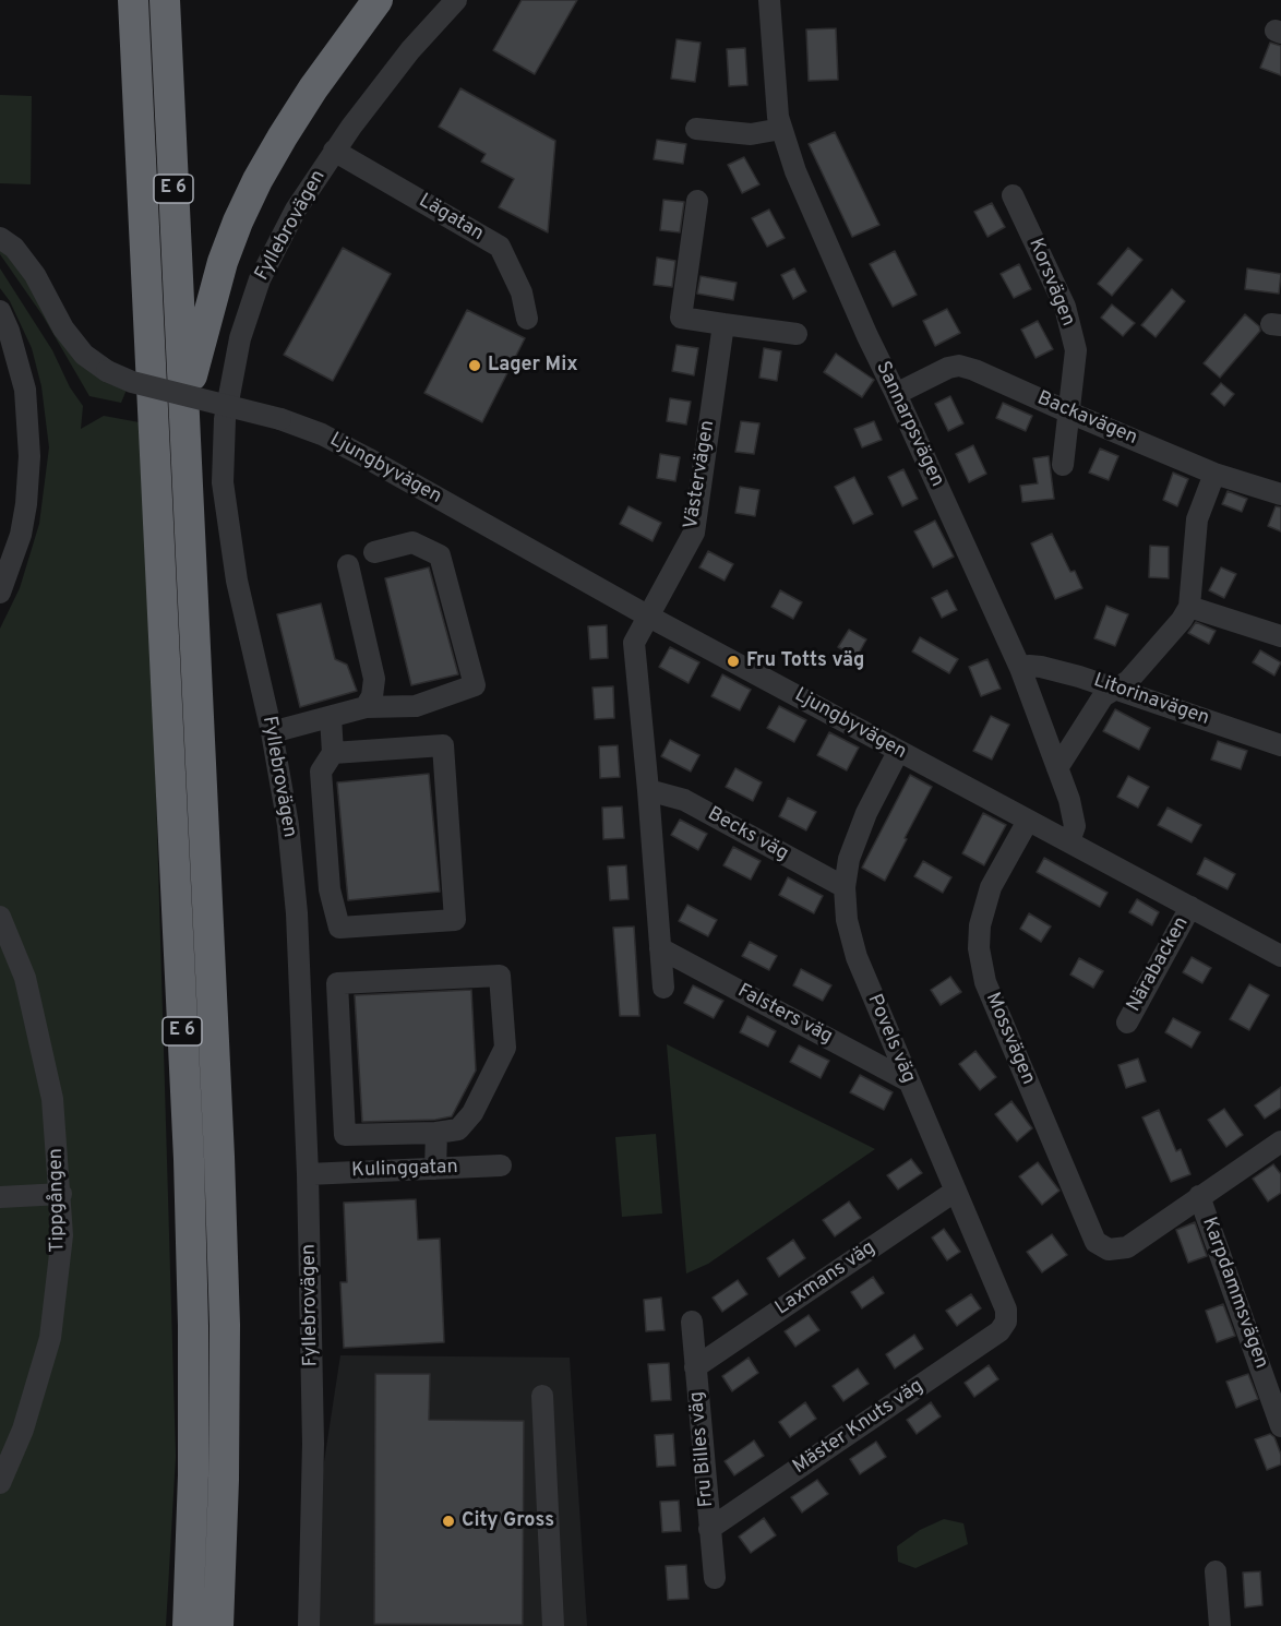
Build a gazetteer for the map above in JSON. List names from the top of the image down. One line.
{"streets":{"highway":["E 6"],"street":["Lägatan","Fyllebrovägen","Korsvägen","Backavägen","Sannarpsvägen","Ljungbyvägen","Västervägen","Litorinavägen","Becks väg","Närabacken","Falsters väg","Povels väg","Mossvägen","Kulinggatan","Tippgången","Laxmans väg","Karpdammsvägen","Mäster Knuts väg","Fru Billes väg"]},"crossings":[["Lägatan","Fyllebrovägen"],["Fyllebrovägen","Kulinggatan"],["Korsvägen","Backavägen"],["Backavägen","Sannarpsvägen"],["Sannarpsvägen","Ljungbyvägen"],["Sannarpsvägen","Litorinavägen"],["Ljungbyvägen","Västervägen"],["Ljungbyvägen","Närabacken"],["Ljungbyvägen","Povels väg"],["Ljungbyvägen","Mossvägen"],["Becks väg","Povels väg"],["Falsters väg","Povels väg"],["Povels väg","Laxmans väg"],["Povels väg","Mäster Knuts väg"],["Mossvägen","Karpdammsvägen"],["Laxmans väg","Fru Billes väg"],["Mäster Knuts väg","Fru Billes väg"]],"places":["Lager Mix","Fru Totts väg","City Gross"]}
